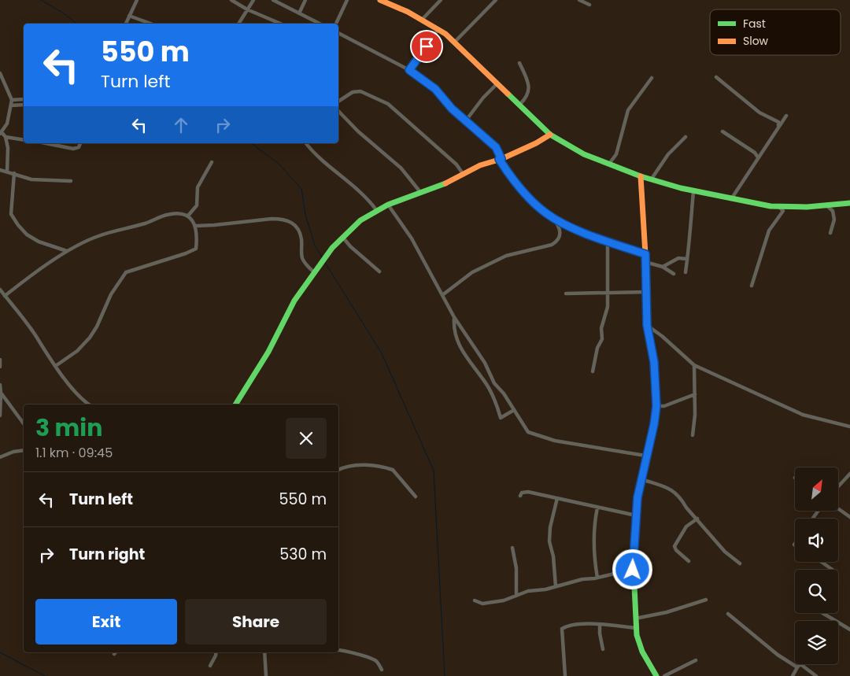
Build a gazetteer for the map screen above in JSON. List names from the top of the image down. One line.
{"legend":["Fast","Slow"],"north":"top right","page":{"turn":["550 m","Turn left"],"heading":["3 min","1.1 km · 09:45"],"list":[{"name":"Turn left","value":"550 m"},{"name":"Turn right","value":"530 m"}],"buttons":["Exit","Share"]}}
